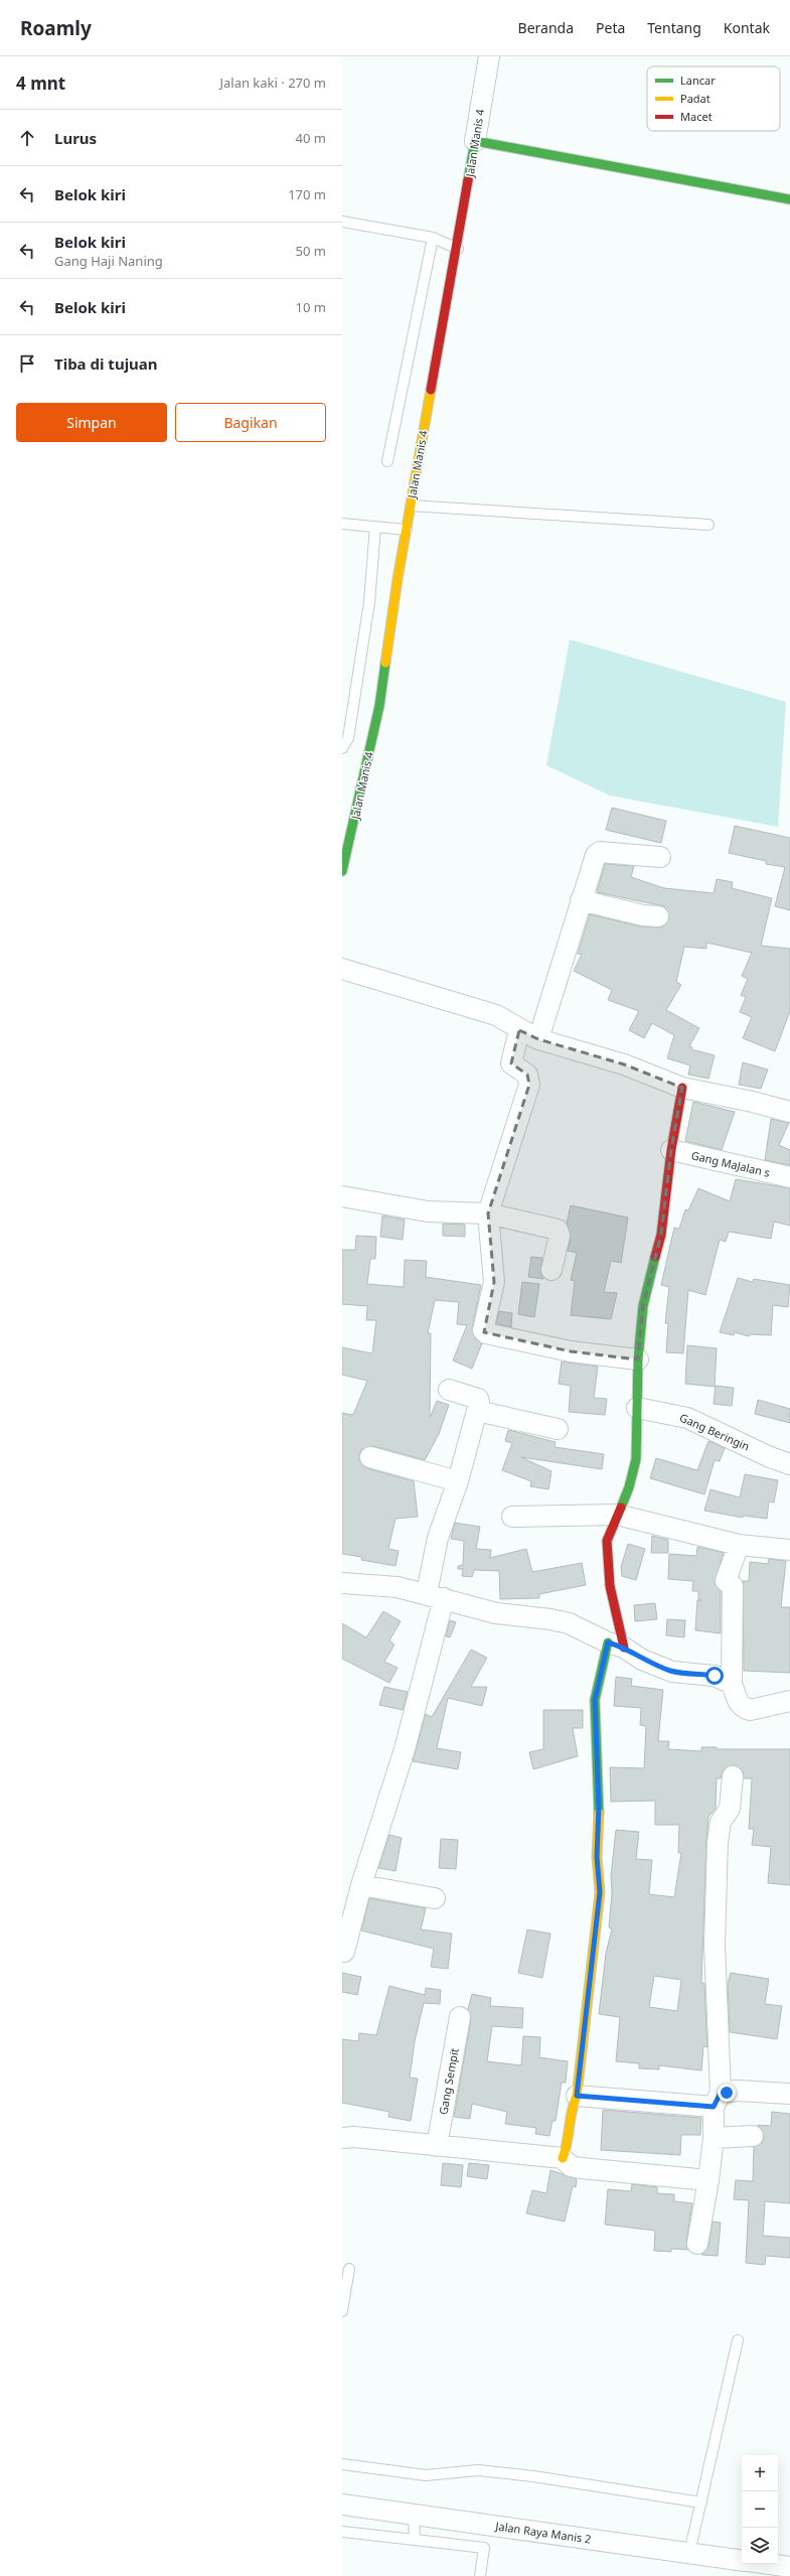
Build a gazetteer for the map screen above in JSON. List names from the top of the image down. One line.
{"streets":{"street":["Jalan Manis 4","Gang MaJalan s","Gang Beringin","Gang Sempit","Jalan Raya Manis 2"]},"legend":["Lancar","Padat","Macet"],"page":{"header":"Roamly","nav":["Beranda","Peta","Tentang","Kontak"],"heading":["4 mnt","Jalan kaki · 270 m"],"list":[["Lurus","40 m"],["Belok kiri","170 m"],["Belok kiri","Gang Haji Naning","50 m"],["Belok kiri","10 m"],"Tiba di tujuan"],"buttons":["Simpan","Bagikan"],"map_buttons":["+","−"]}}
